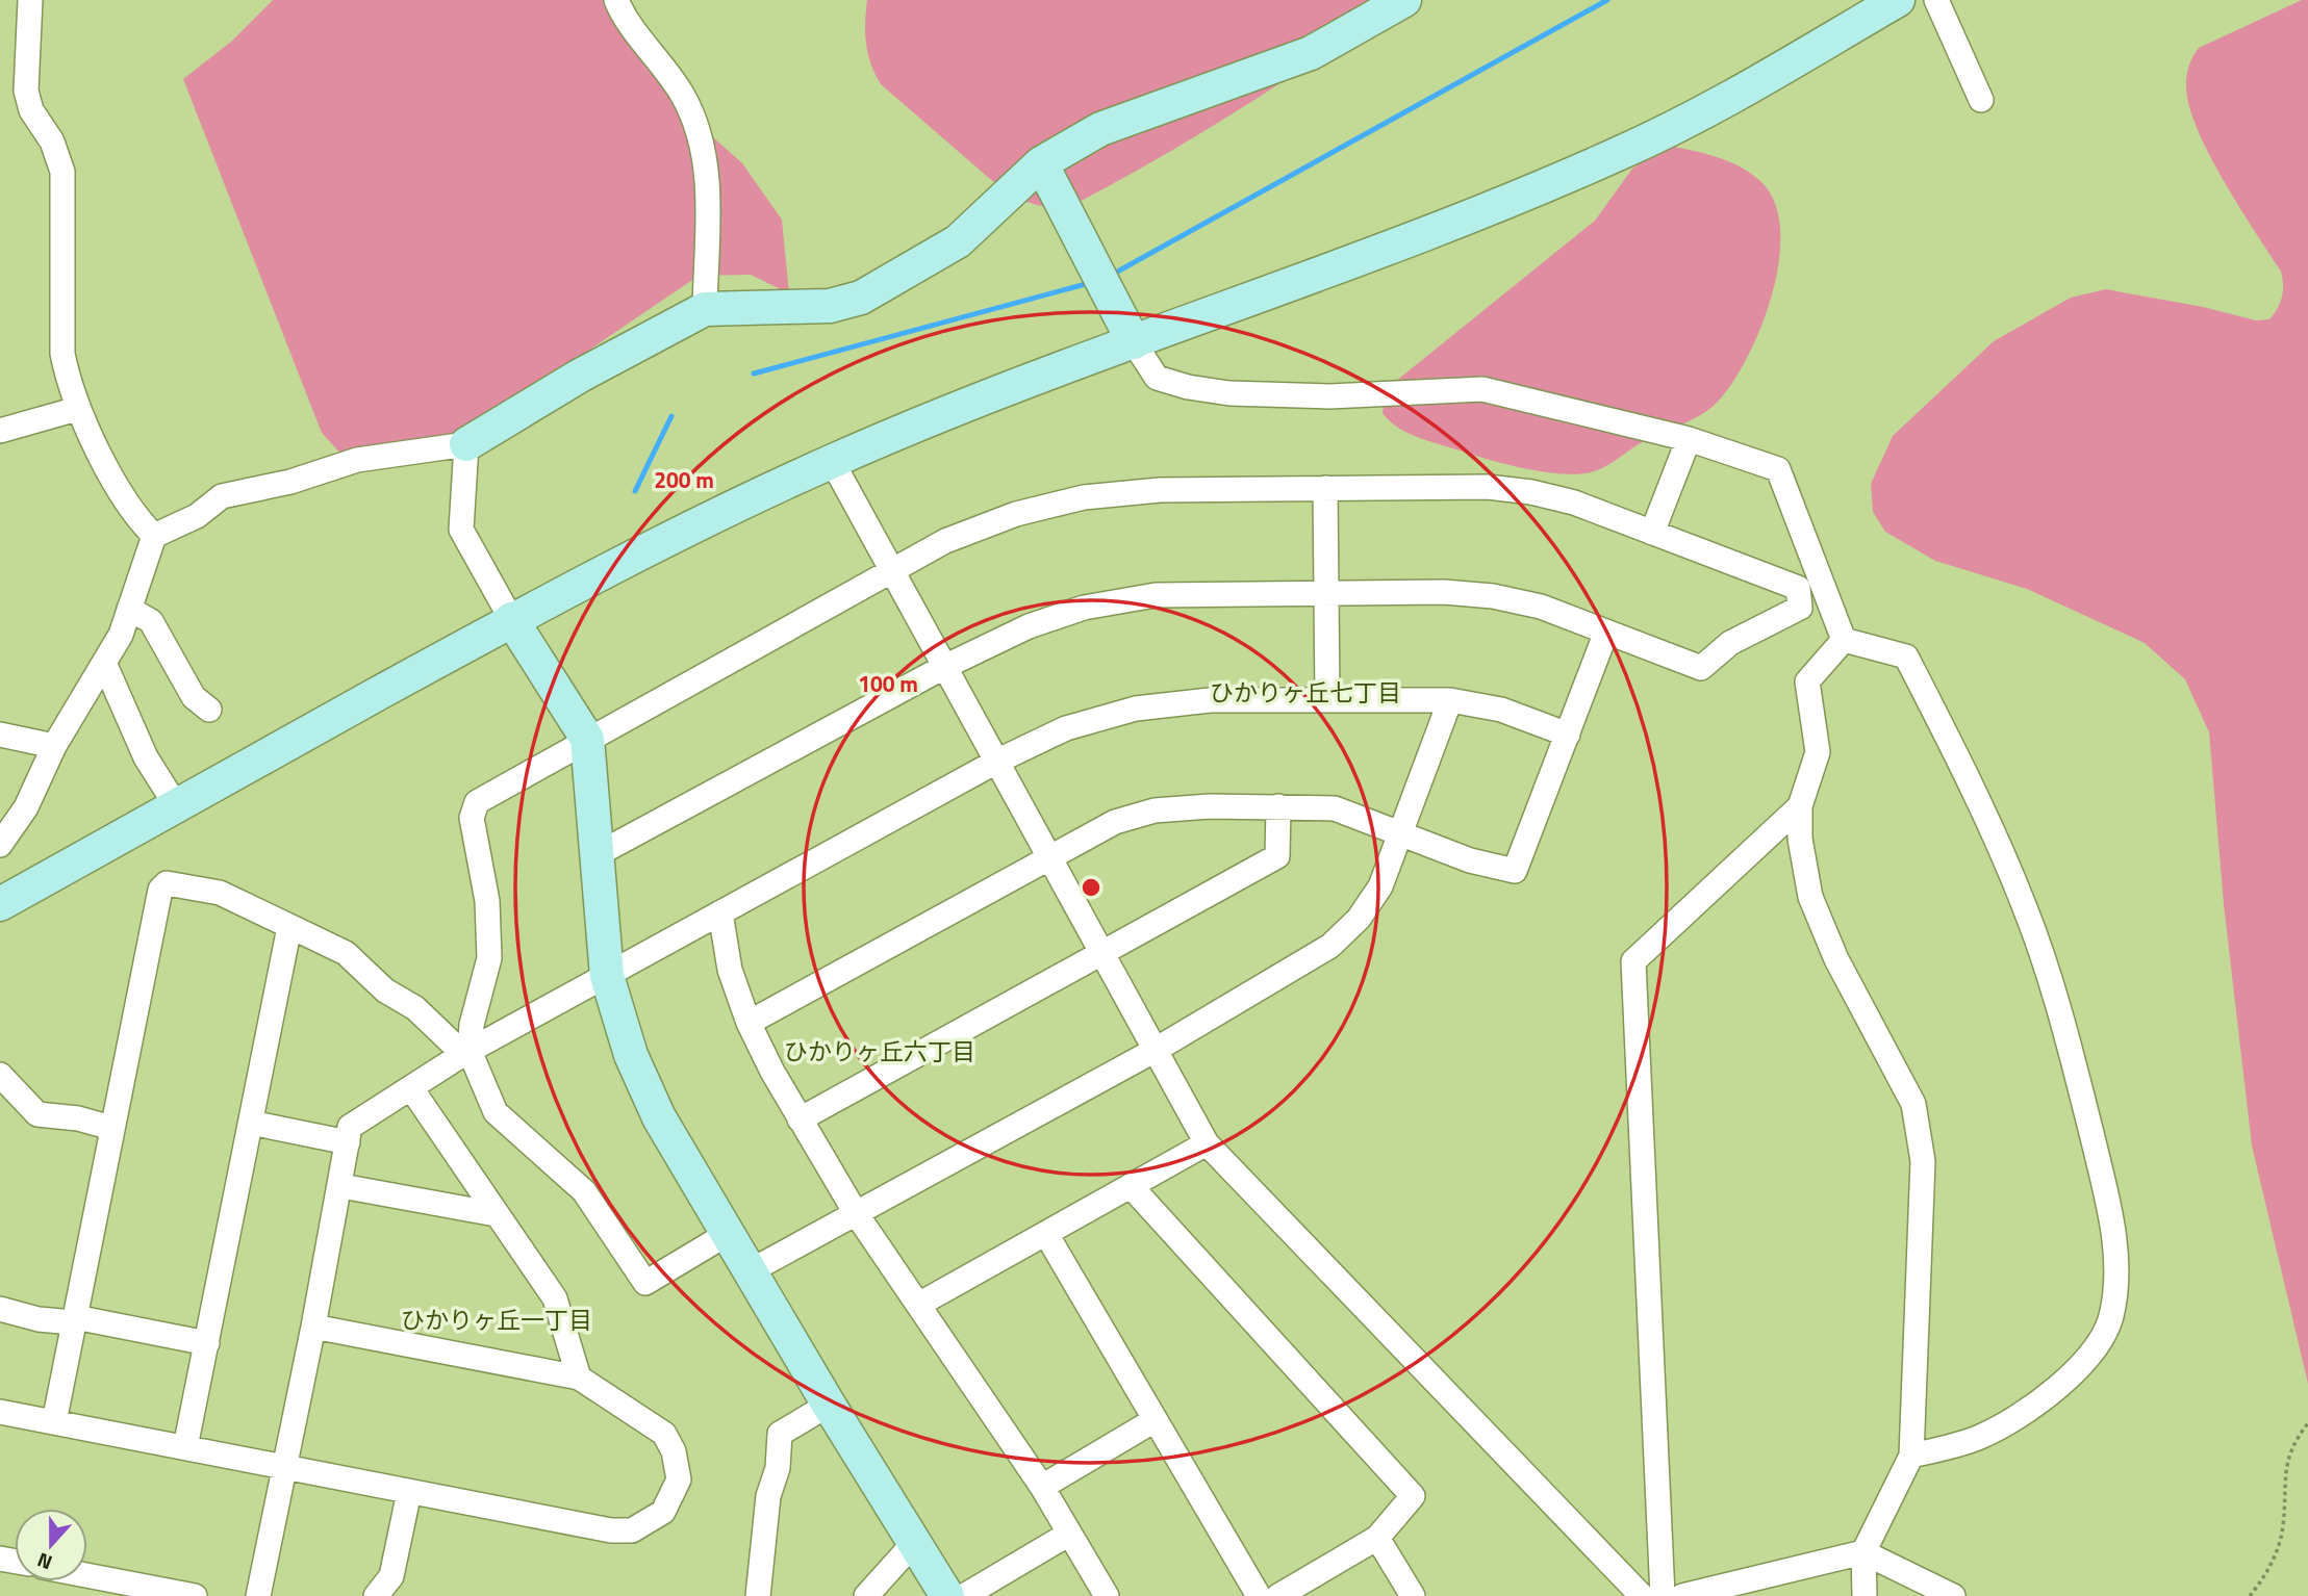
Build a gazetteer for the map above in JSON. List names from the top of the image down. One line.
{"districts":["ひかりヶ丘七丁目","ひかりヶ丘六丁目","ひかりヶ丘一丁目"],"north":"bottom","rings":["200 m","100 m"]}
